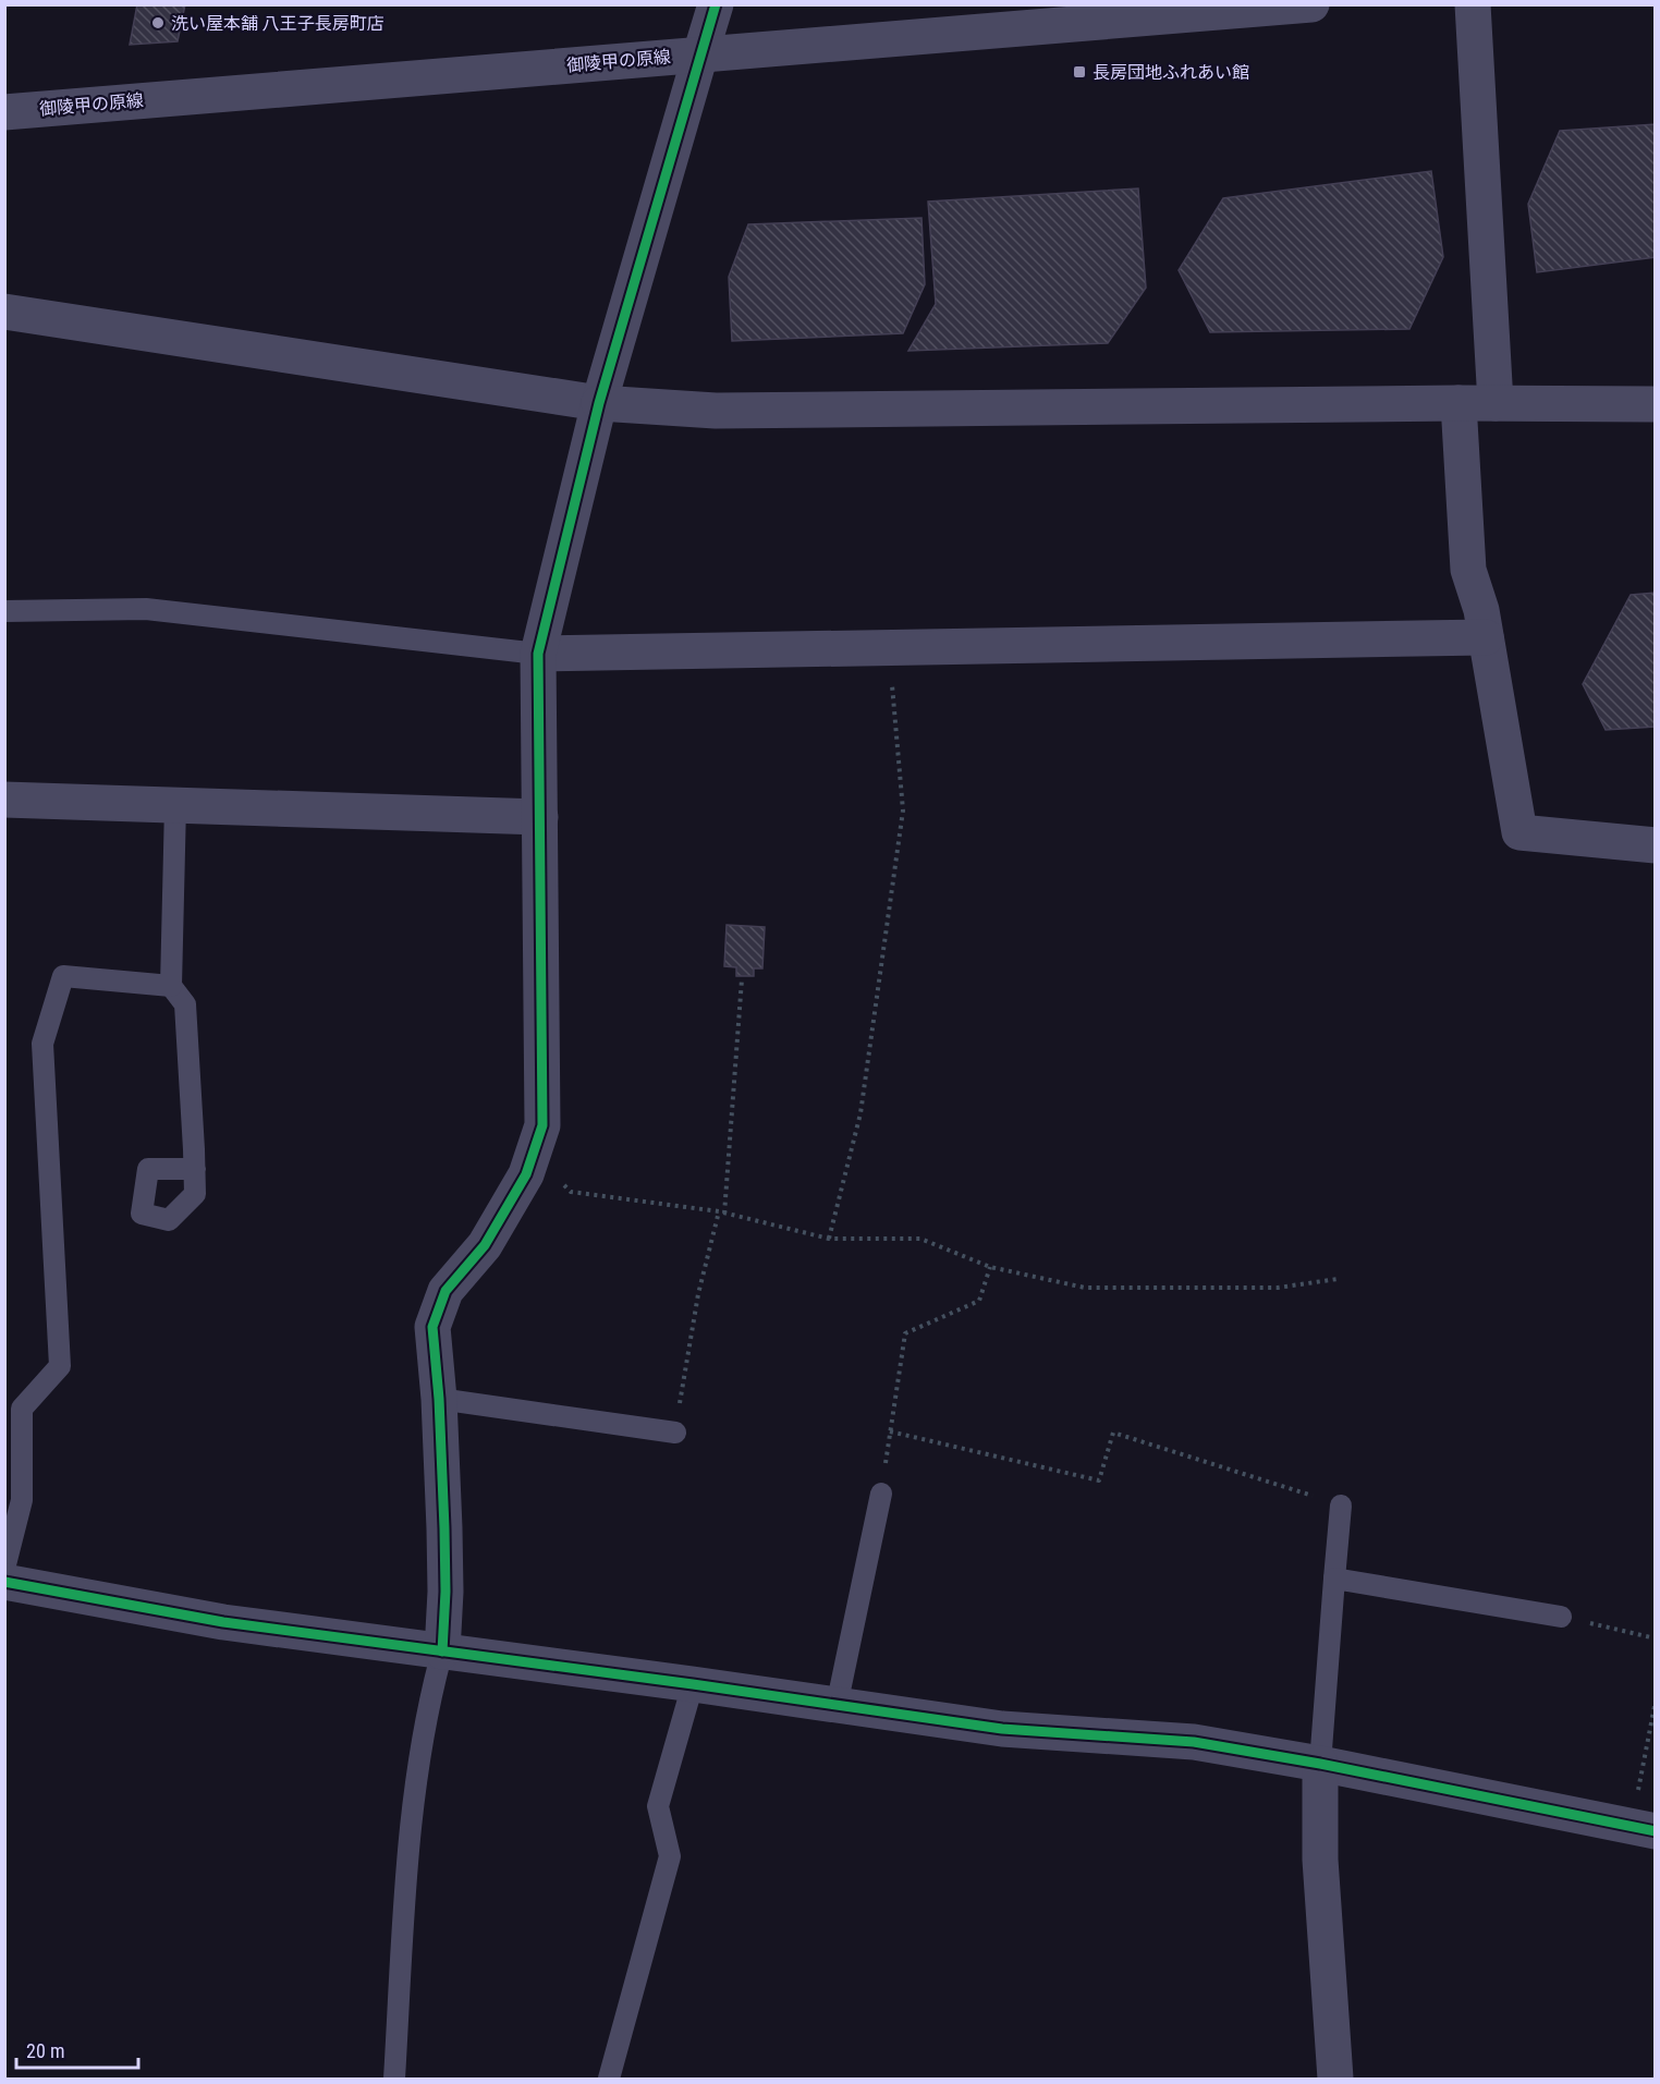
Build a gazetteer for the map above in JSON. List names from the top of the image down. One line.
{"streets":{"street":["御陵甲の原線"]},"places":{"other":["洗い屋本舗 八王子長房町店"],"transit":["長房団地ふれあい館"]},"scale_bar":"20 m"}
